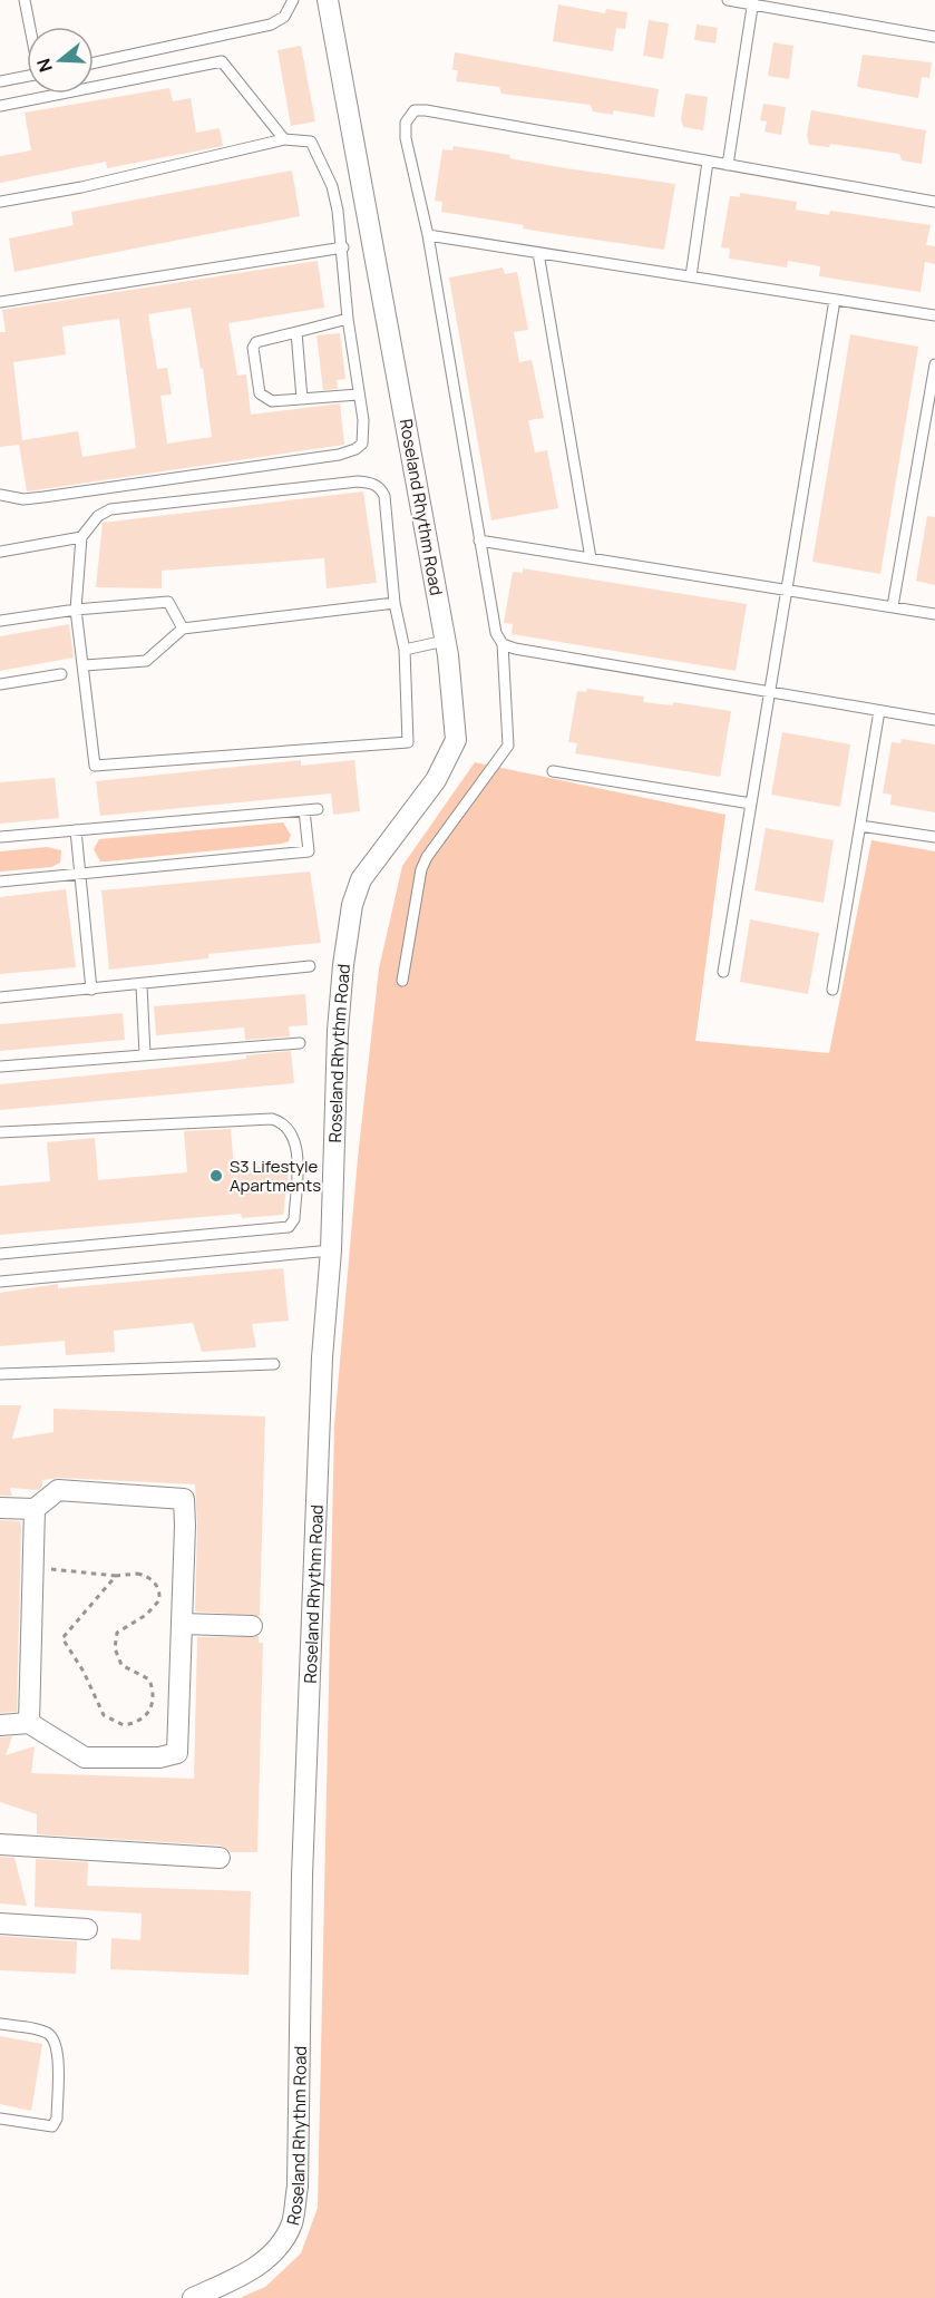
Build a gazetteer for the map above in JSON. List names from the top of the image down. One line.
{"streets":{"street":["Roseland Rhythm Road"]},"places":["S3 Lifestyle Apartments"],"north":"left"}
